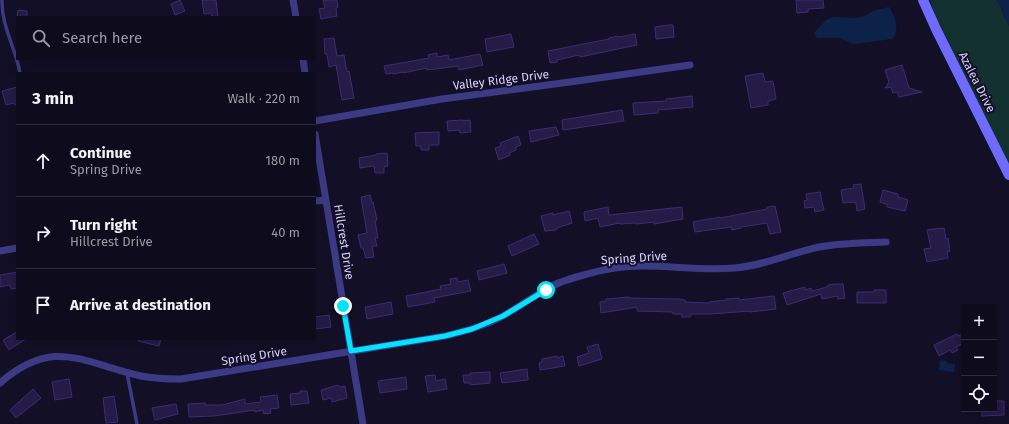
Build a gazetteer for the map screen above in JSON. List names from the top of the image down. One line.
{"streets":{"street":["Valley Ridge Drive","Azalea Drive","Hillcrest Drive","Spring Drive"]},"crossings":[["Hillcrest Drive","Spring Drive"]],"page":{"search":"Search here","heading":["3 min","Walk · 220 m"],"list":[["Continue","Spring Drive","180 m"],["Turn right","Hillcrest Drive","40 m"],"Arrive at destination"],"map_buttons":["+","−"]}}
